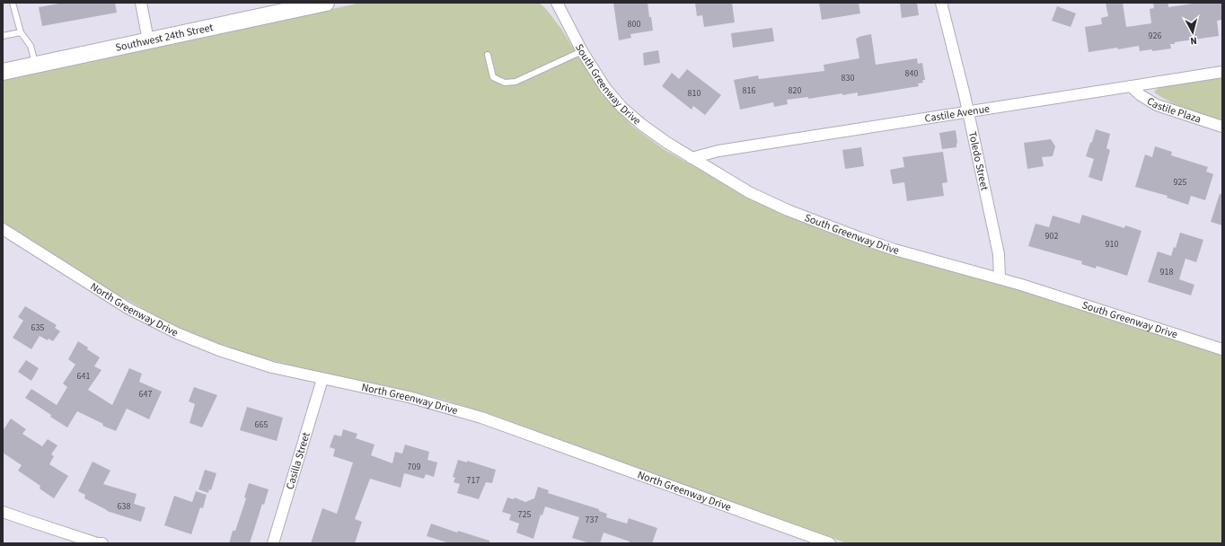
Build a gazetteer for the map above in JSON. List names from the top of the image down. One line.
{"streets":{"street":["Southwest 24th Street","South Greenway Drive","Castile Plaza","Castile Avenue","Toledo Street","North Greenway Drive","Casilla Street"]},"crossings":[["South Greenway Drive","Castile Avenue"],["South Greenway Drive","Toledo Street"],["Castile Plaza","Castile Avenue"],["Castile Avenue","Toledo Street"],["North Greenway Drive","Casilla Street"]],"house_numbers":["800","926","840","830","816","820","810","925","902","910","918","635","641","647","665","709","717","638","725","737"],"north":"bottom"}
